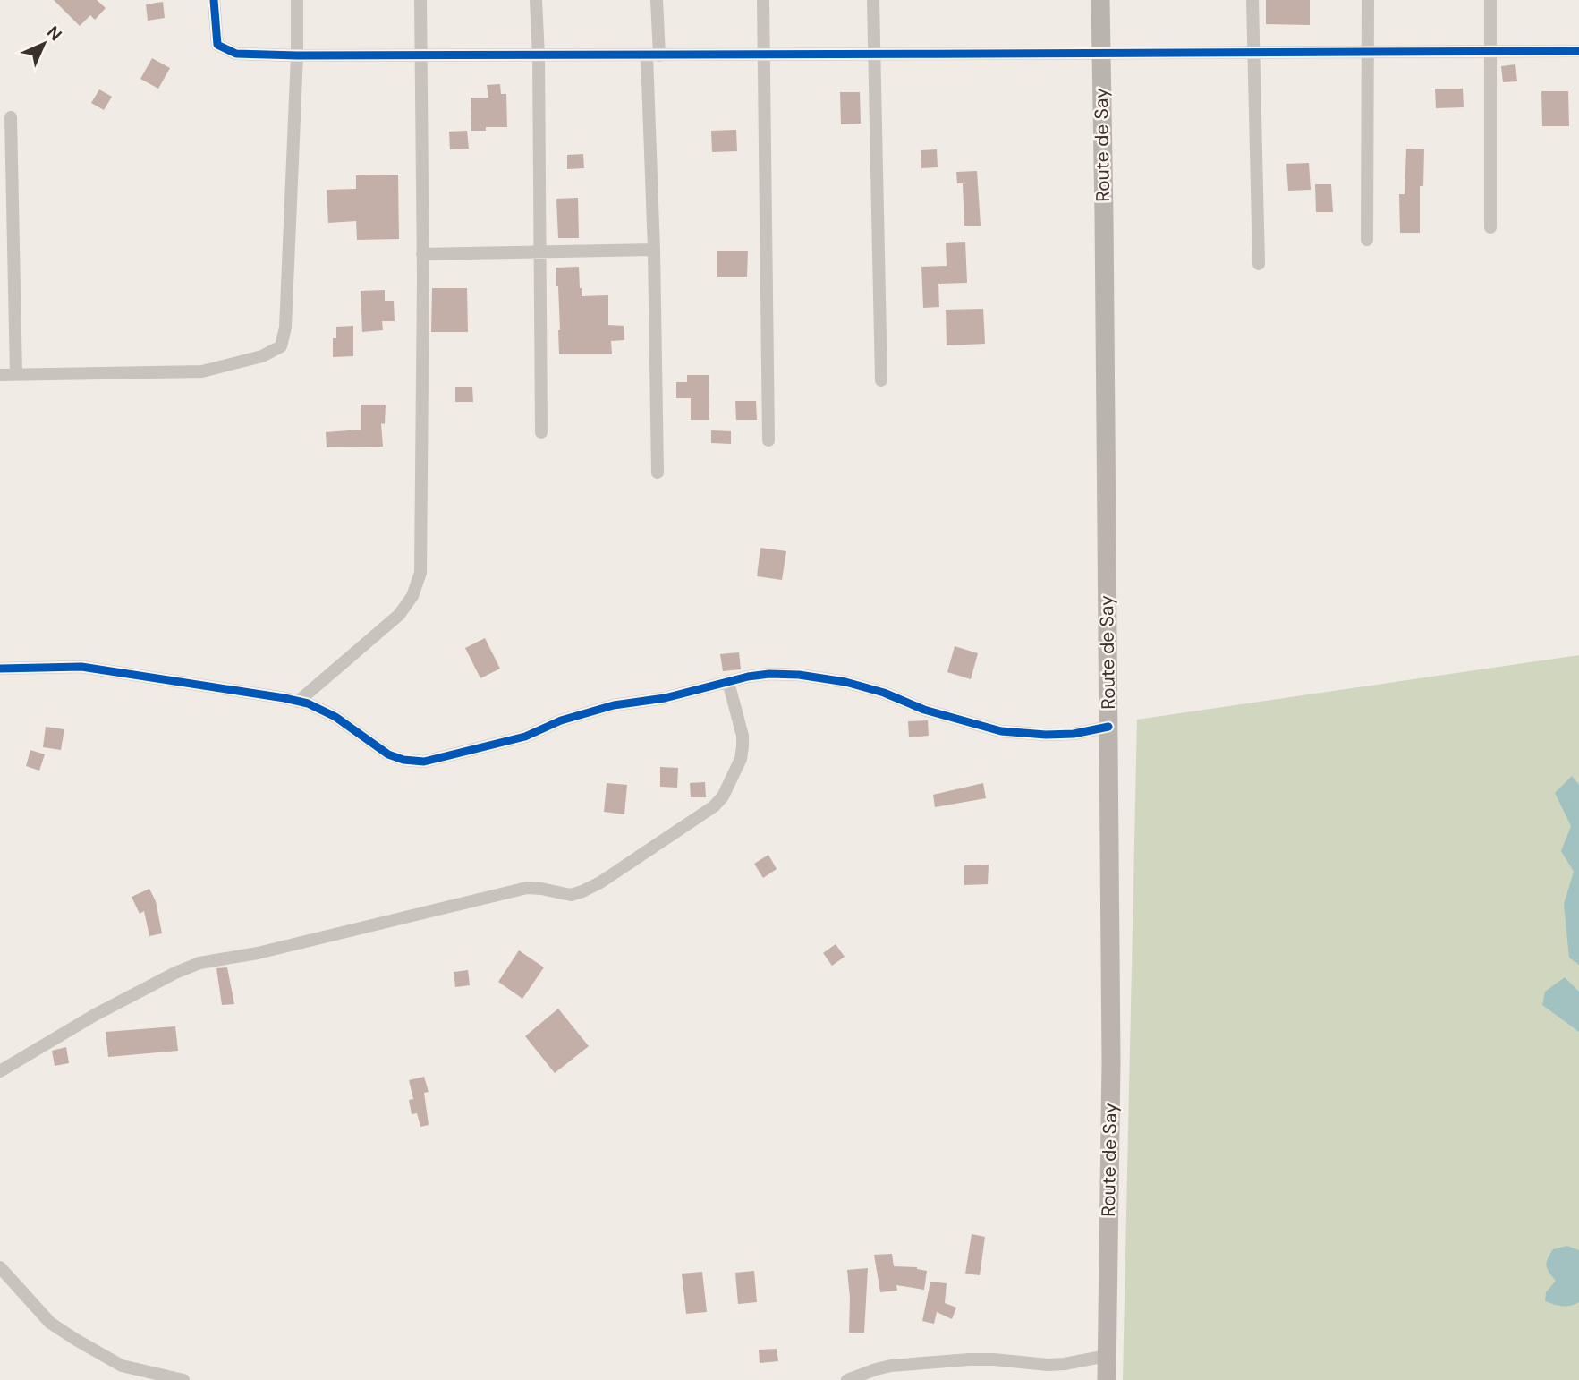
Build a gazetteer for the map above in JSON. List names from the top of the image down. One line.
{"streets":{"main road":["Route de Say"]},"north":"top right"}
